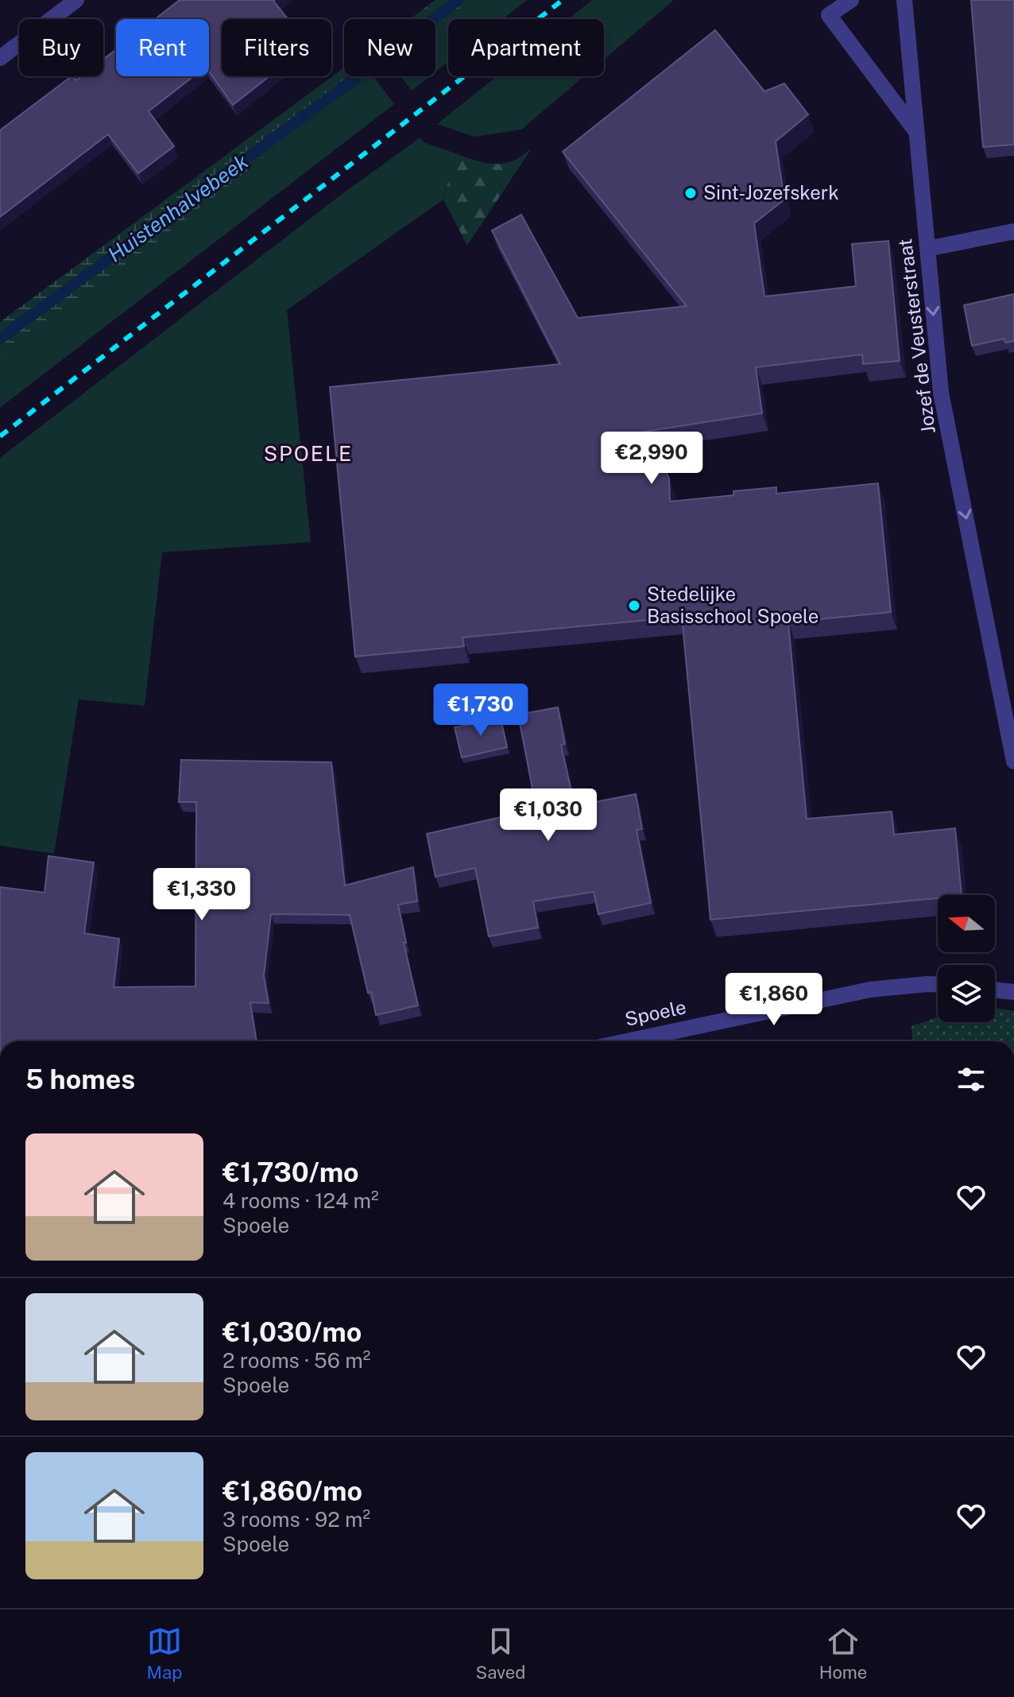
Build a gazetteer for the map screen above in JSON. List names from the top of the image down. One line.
{"streets":{"street":["Jozef de Veusterstraat","Spoele"]},"one_way":["Jozef de Veusterstraat"],"districts":["SPOELE"],"water":["Huistenhalvebeek"],"places":["Sint-Jozefskerk","Stedelijke Basisschool Spoele"],"north":"left","page":{"chip":["Buy","Rent","Filters","New","Apartment"],"price":["€2,990","€1,730","€1,030","€1,330","€1,860"],"heading":"5 homes","list":[{"name":"€1,730/mo","note":"4 rooms · 124 m² · Spoele"},{"name":"€1,030/mo","note":"2 rooms · 56 m² · Spoele"},{"name":"€1,860/mo","note":"3 rooms · 92 m² · Spoele"}],"tabs":["Map","Saved","Home"]}}
